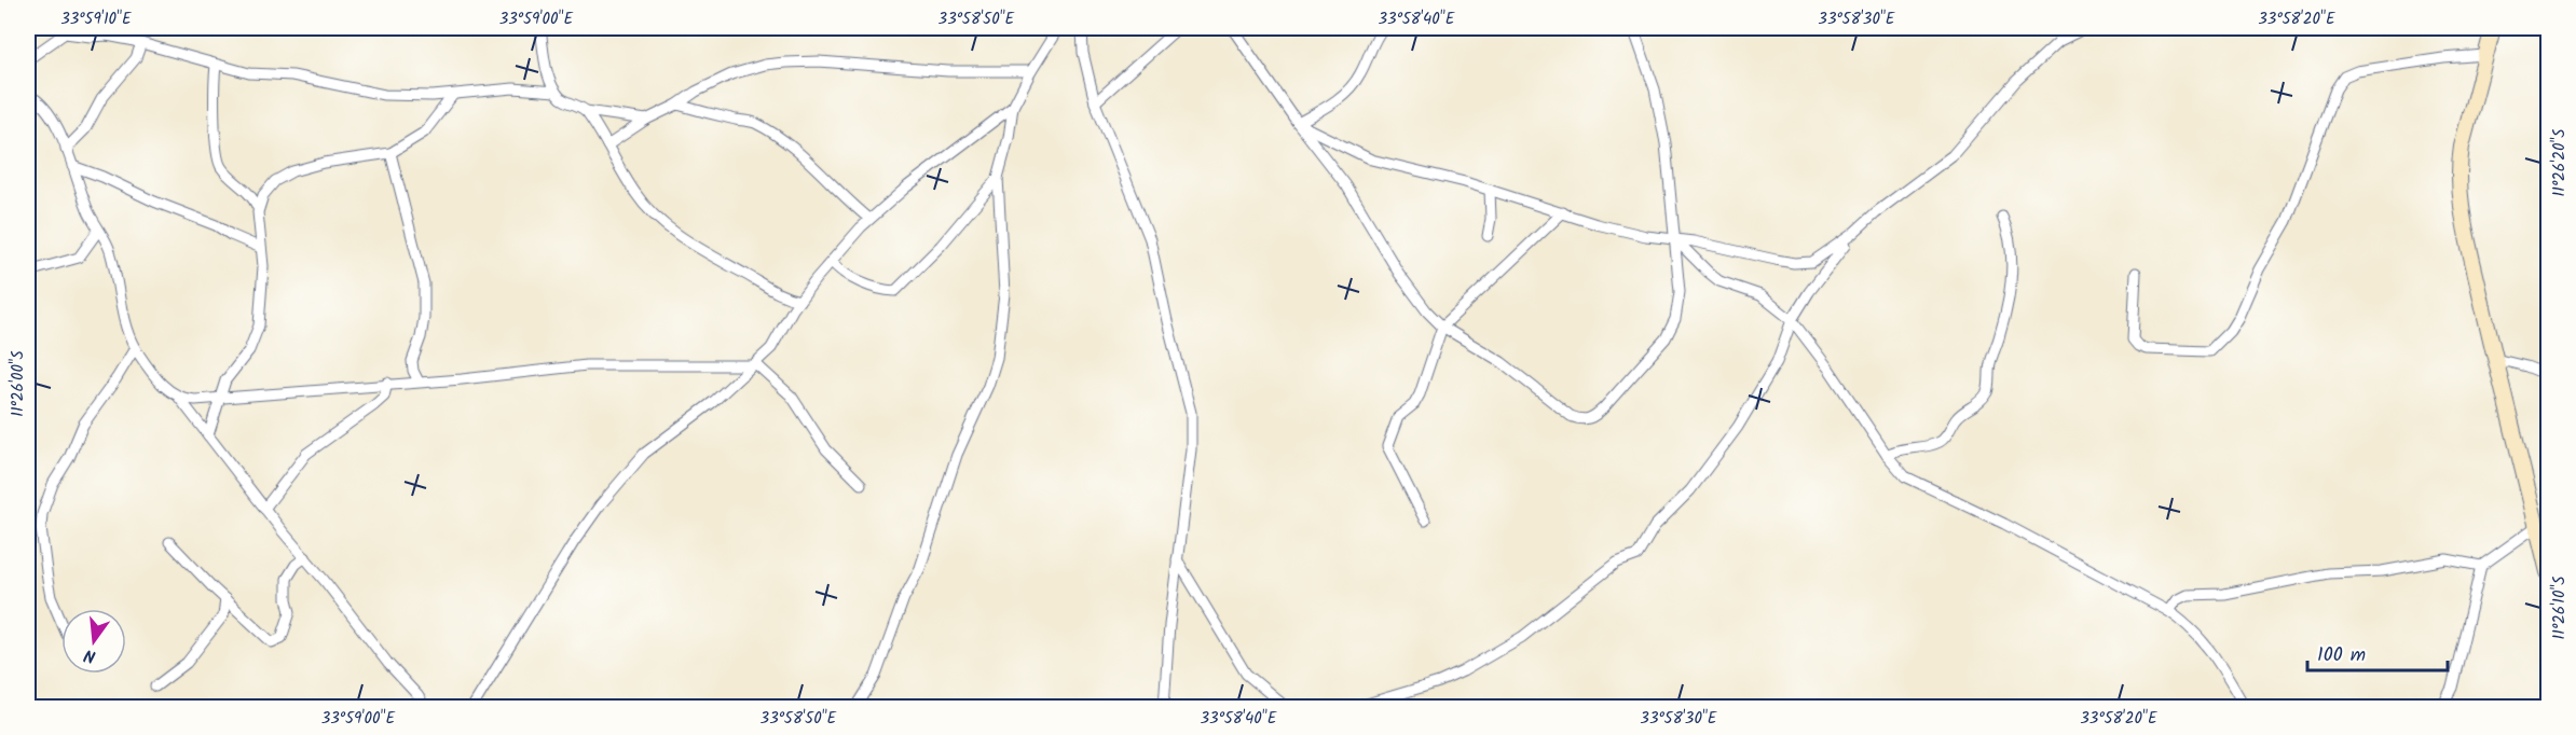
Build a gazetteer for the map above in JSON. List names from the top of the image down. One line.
{"scale_bar":"100 m","north":"bottom","coordinates":["33°59'10\"E","33°59'00\"E","33°58'50\"E","33°58'40\"E","33°58'30\"E","33°58'20\"E","11°26'20\"S","11°26'00\"S","11°26'10\"S"]}
